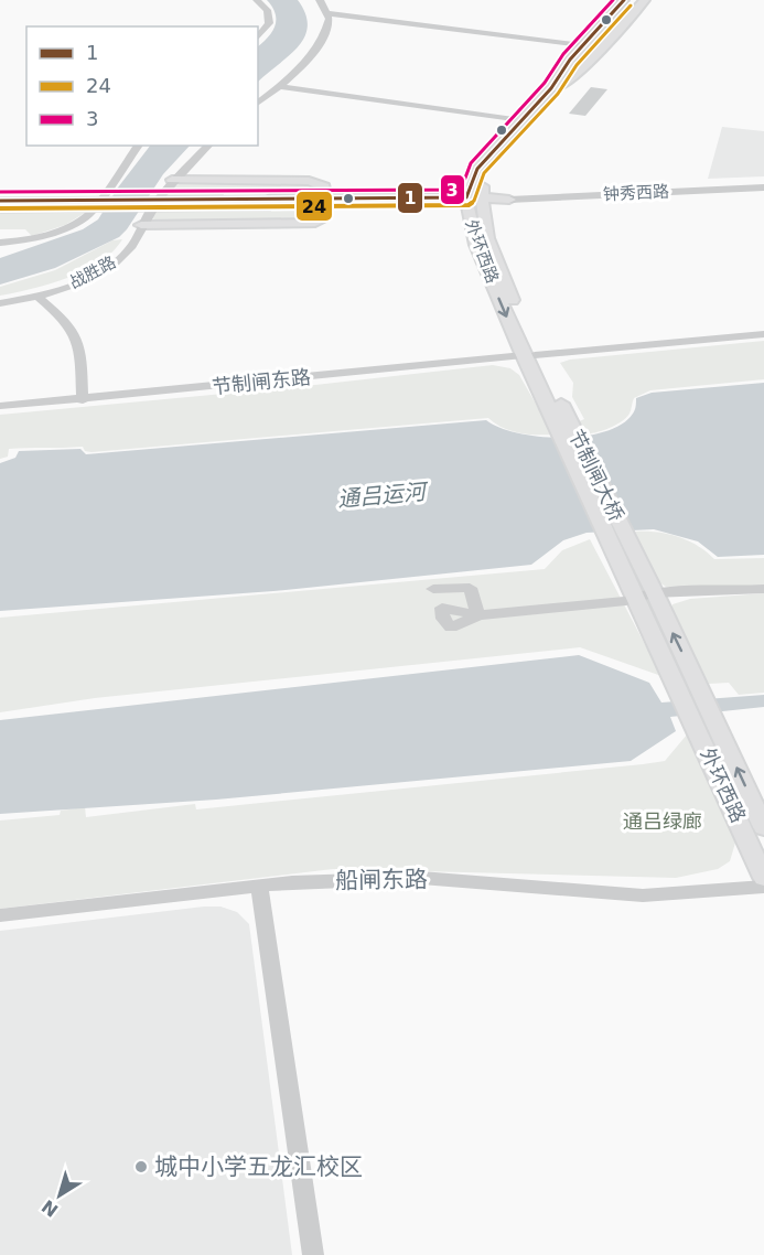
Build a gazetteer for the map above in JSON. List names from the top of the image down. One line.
{"streets":{"main road":["钟秀西路","外环西路","节制闸大桥"],"street":["战胜路","节制闸东路","船闸东路"]},"crossings":[["钟秀西路","外环西路"],["外环西路","节制闸东路"],["外环西路","节制闸大桥"]],"water":["通吕运河"],"parks":["通吕绿廊"],"places":["城中小学五龙汇校区"],"lines":["transit line 1","transit line 3","transit line 24"],"legend":["1","24","3"],"north":"bottom left"}
